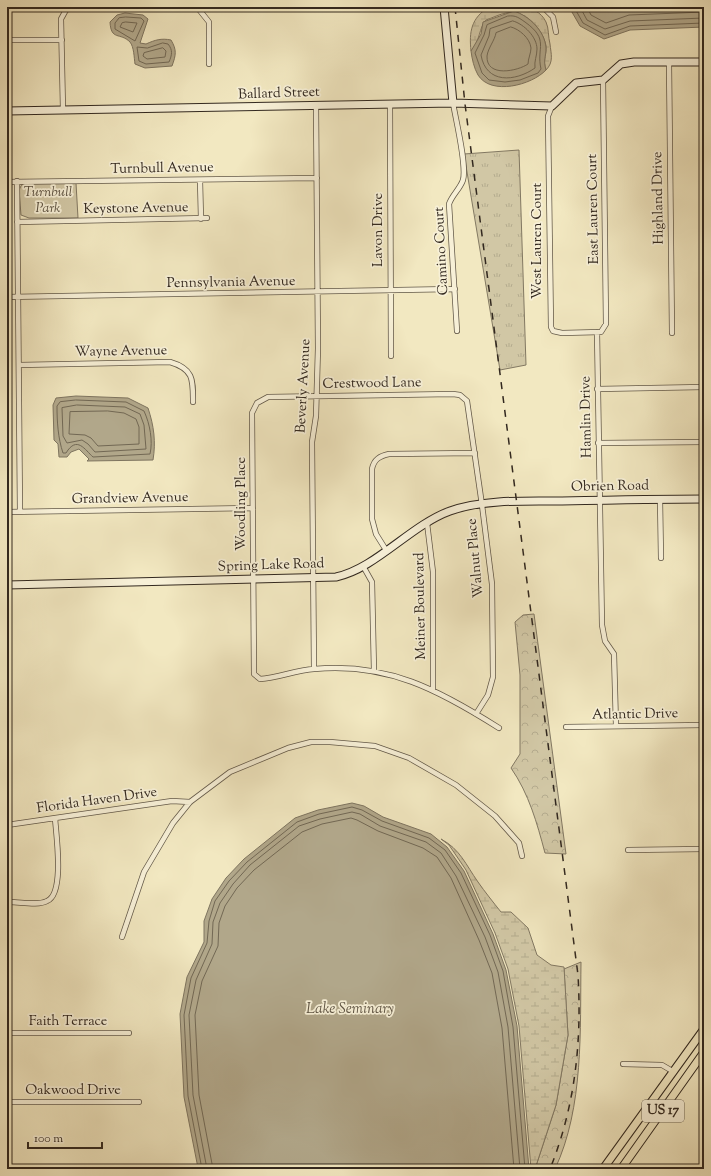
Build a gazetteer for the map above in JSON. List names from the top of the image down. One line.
{"streets":{"main road":["US 17"],"street":["Ballard Street","Turnbull Avenue","Highland Drive","Keystone Avenue","East Lauren Court","Lavon Drive","West Lauren Court","Camino Court","Pennsylvania Avenue","Wayne Avenue","Crestwood Lane","Beverly Avenue","Hamlin Drive","Obrien Road","Grandview Avenue","Woodling Place","Walnut Place","Spring Lake Road","Meiner Boulevard","Atlantic Drive","Florida Haven Drive","Faith Terrace","Oakwood Drive"]},"crossings":[["Ballard Street","Lavon Drive"],["Ballard Street","West Lauren Court"],["Ballard Street","Camino Court"],["Ballard Street","Beverly Avenue"],["Turnbull Avenue","Beverly Avenue"],["East Lauren Court","West Lauren Court"],["East Lauren Court","Hamlin Drive"],["Lavon Drive","Pennsylvania Avenue"],["West Lauren Court","Hamlin Drive"],["Camino Court","Pennsylvania Avenue"],["Pennsylvania Avenue","Beverly Avenue"],["Crestwood Lane","Beverly Avenue"],["Crestwood Lane","Woodling Place"],["Crestwood Lane","Walnut Place"],["Beverly Avenue","Woodling Place"],["Beverly Avenue","Spring Lake Road"],["Hamlin Drive","Obrien Road"],["Hamlin Drive","Atlantic Drive"],["Obrien Road","Spring Lake Road"],["Grandview Avenue","Woodling Place"],["Woodling Place","Spring Lake Road"],["Walnut Place","Spring Lake Road"],["Spring Lake Road","Meiner Boulevard"]],"water":["Lake Seminary"],"parks":["Turnbull Park"],"scale_bar":"100 m"}
